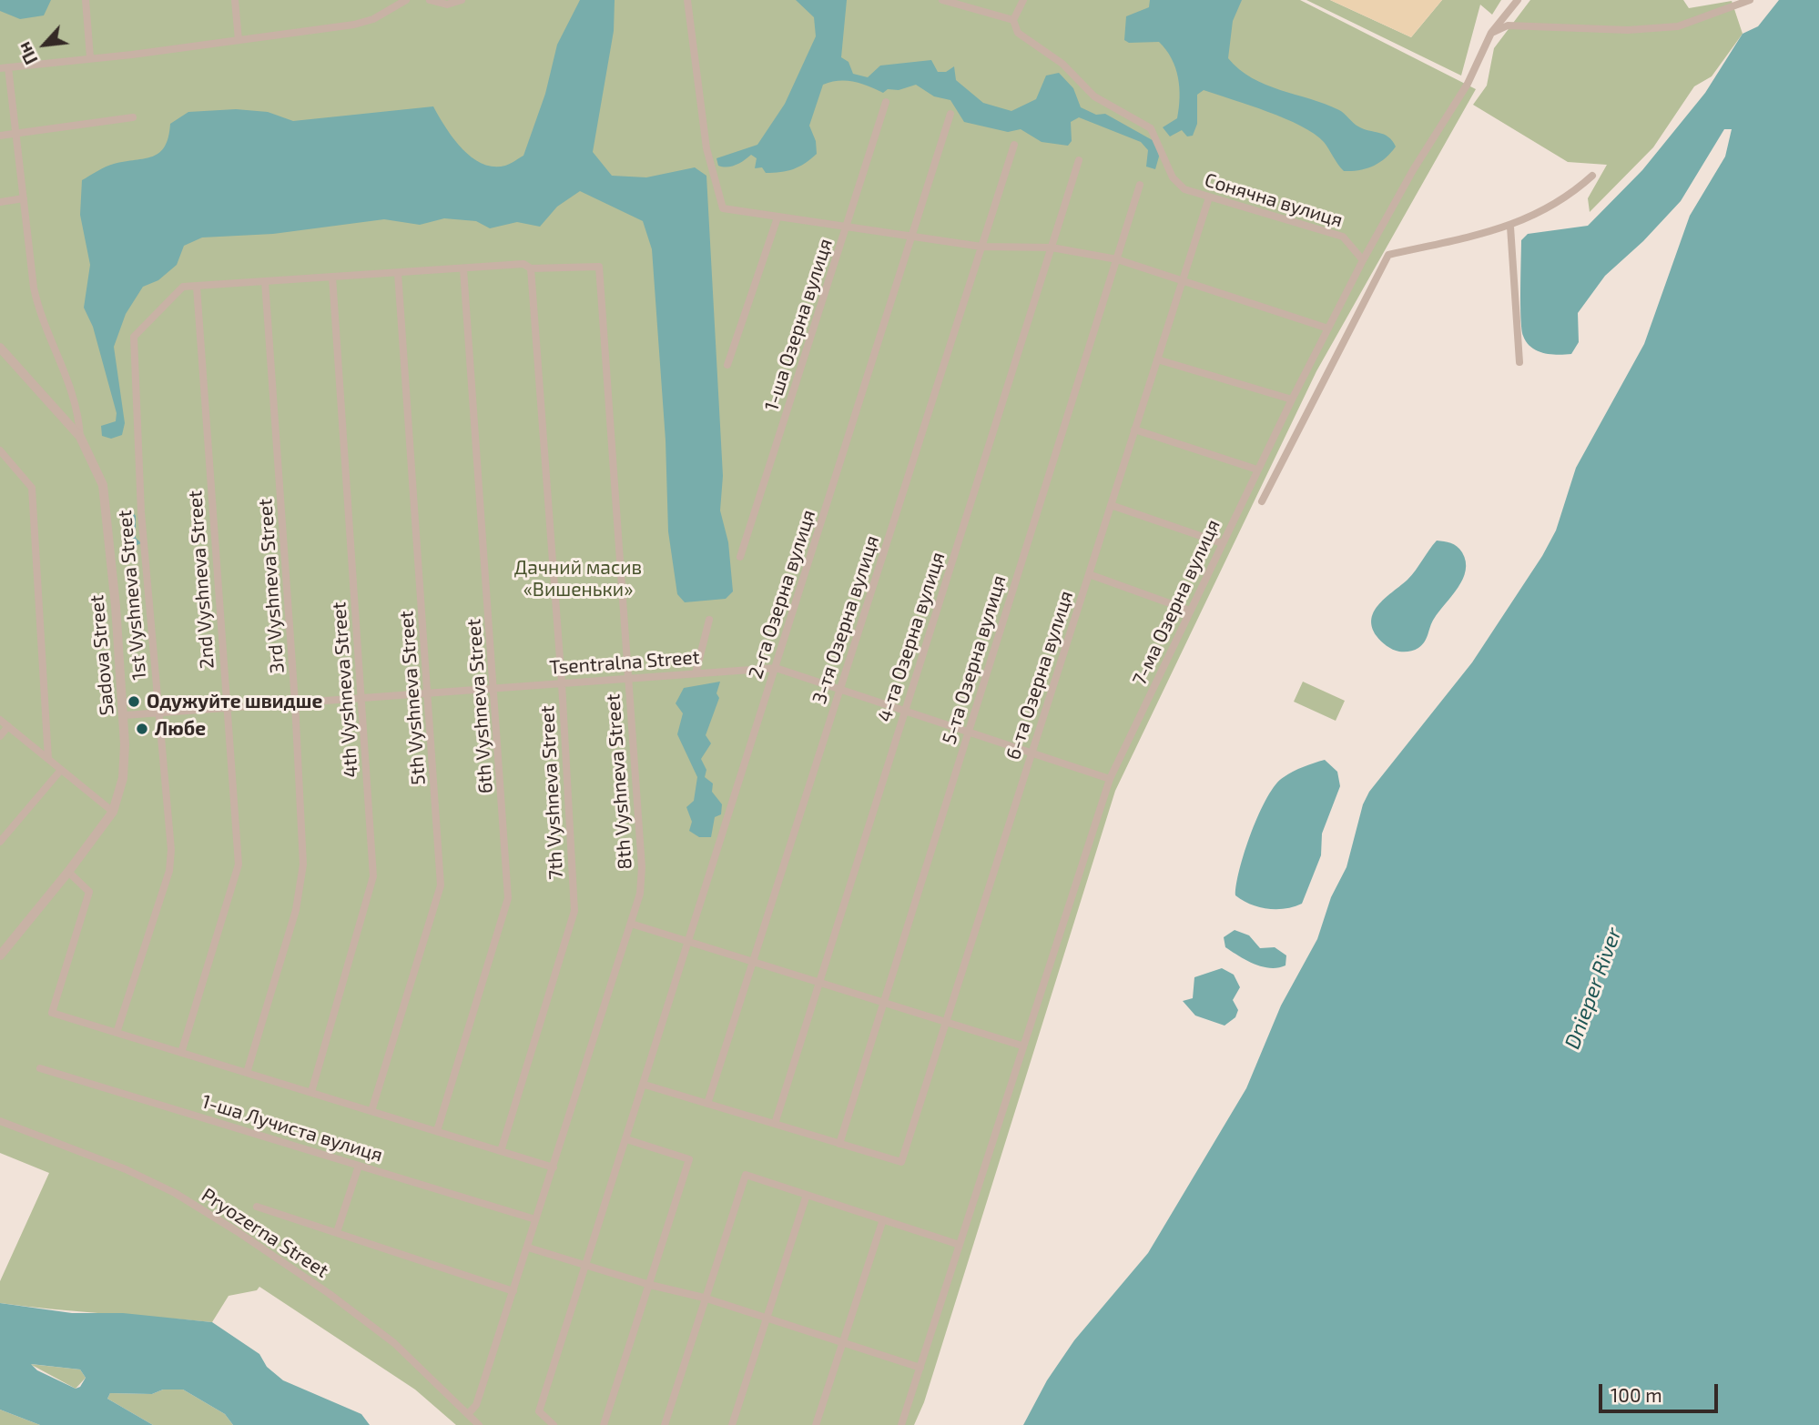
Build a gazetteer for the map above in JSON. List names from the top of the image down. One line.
{"streets":{"street":["Сонячна вулиця","1-ша Озерна вулиця","2nd Vyshneva Street","3rd Vyshneva Street","2-га Озерна вулиця","1st Vyshneva Street","7-ма Озерна вулиця","3-тя Озерна вулиця","4-та Озерна вулиця","Sadova Street","5-та Озерна вулиця","Tsentralna Street","6-та Озерна вулиця","4th Vyshneva Street","5th Vyshneva Street","6th Vyshneva Street","8th Vyshneva Street","7th Vyshneva Street","1-ша Лучиста вулиця","Pryozerna Street"]},"crossings":[["Сонячна вулиця","7-ма Озерна вулиця"],["Сонячна вулиця","6-та Озерна вулиця"],["2nd Vyshneva Street","1st Vyshneva Street"],["2nd Vyshneva Street","Tsentralna Street"],["3rd Vyshneva Street","Tsentralna Street"],["2-га Озерна вулиця","Tsentralna Street"],["1st Vyshneva Street","Tsentralna Street"],["7-ма Озерна вулиця","Tsentralna Street"],["3-тя Озерна вулиця","Tsentralna Street"],["4-та Озерна вулиця","Tsentralna Street"],["Sadova Street","Tsentralna Street"],["5-та Озерна вулиця","Tsentralna Street"],["5-та Озерна вулиця","6-та Озерна вулиця"],["Tsentralna Street","6-та Озерна вулиця"],["Tsentralna Street","4th Vyshneva Street"],["Tsentralna Street","5th Vyshneva Street"],["Tsentralna Street","6th Vyshneva Street"],["Tsentralna Street","8th Vyshneva Street"],["Tsentralna Street","7th Vyshneva Street"],["8th Vyshneva Street","7th Vyshneva Street"],["8th Vyshneva Street","1-ша Лучиста вулиця"],["8th Vyshneva Street","Pryozerna Street"]],"water":["Dnieper River"],"parks":["Дачний масив «Вишеньки»"],"places":["Одужуйте швидше","Любе"],"scale_bar":"100 m","north":"bottom left"}
